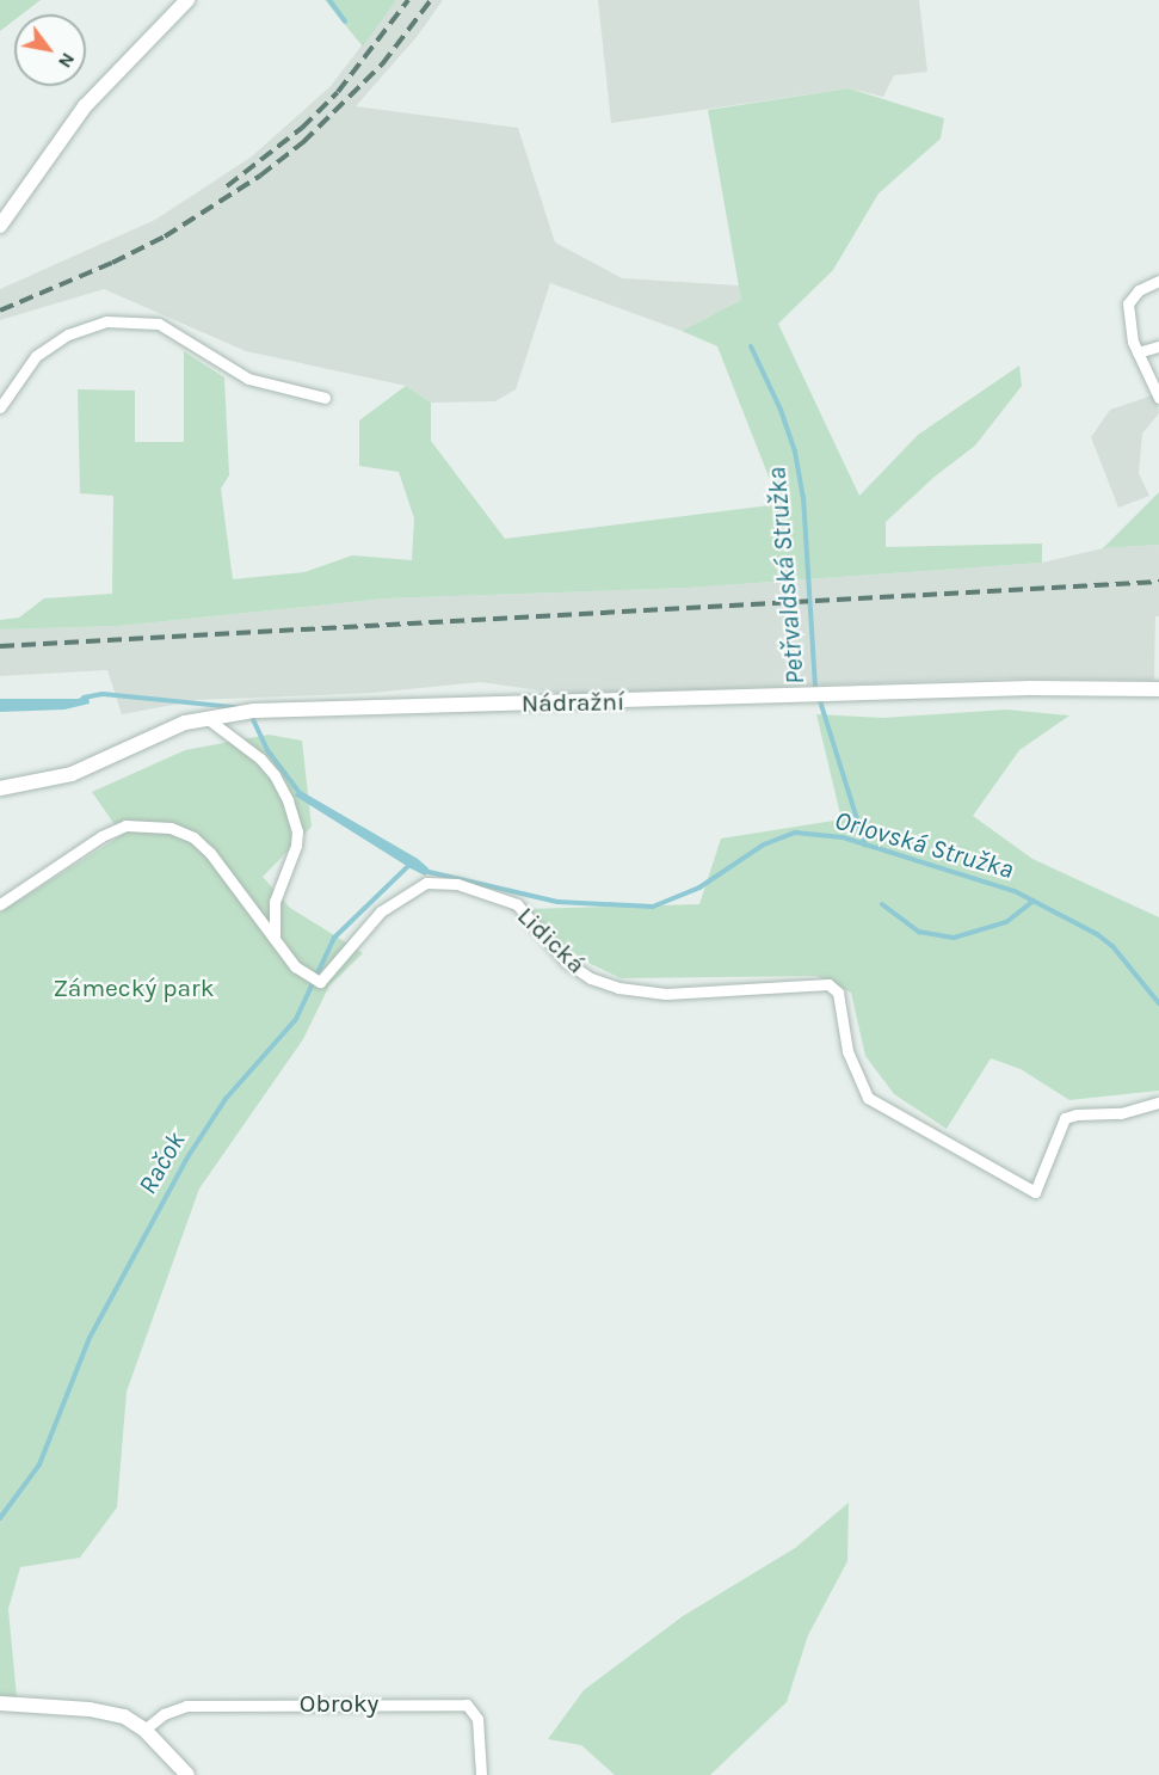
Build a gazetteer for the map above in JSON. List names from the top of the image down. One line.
{"streets":{"street":["Nádražní","Lidická","Obroky"]},"water":["Petřvaldská Stružka","Orlovská Stružka","Račok"],"parks":["Zámecký park"],"north":"bottom right"}
